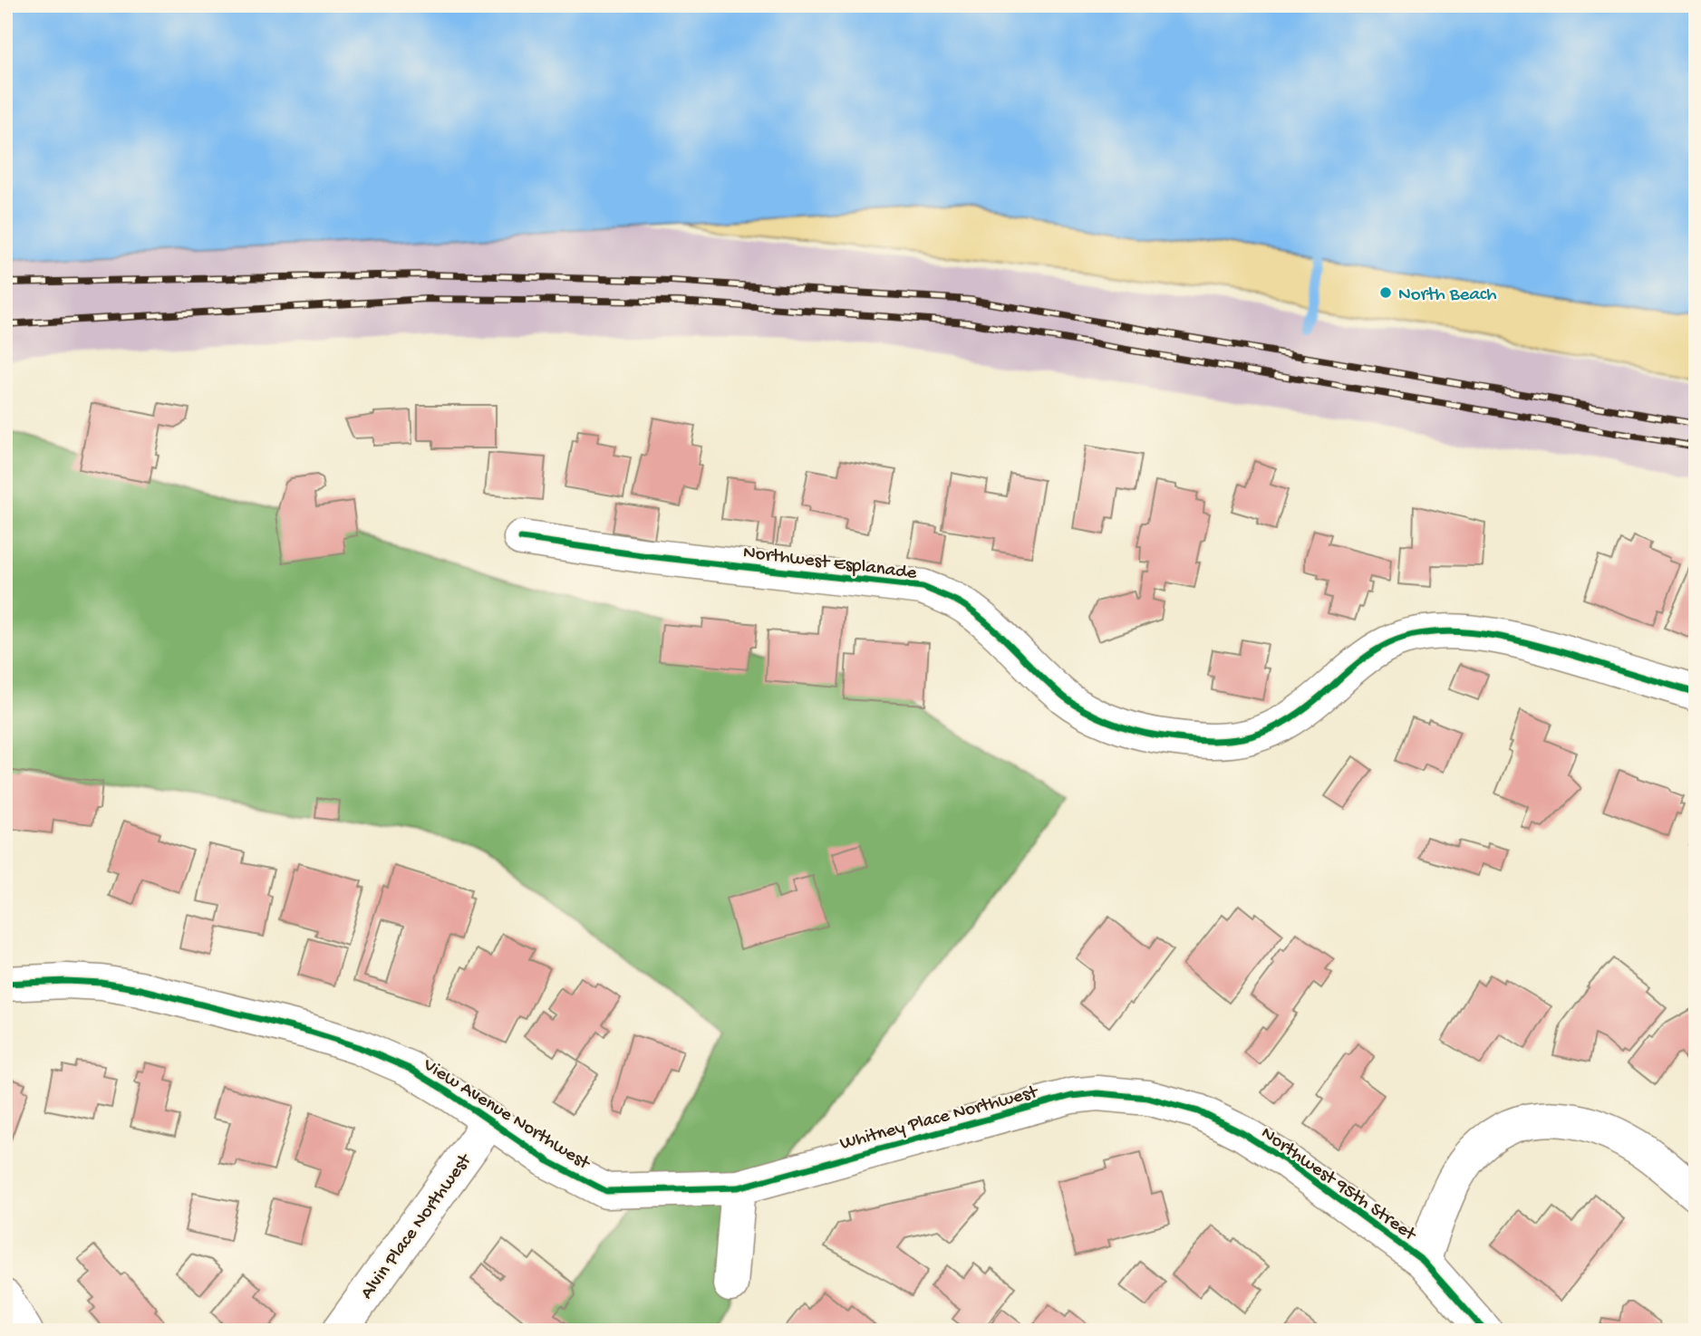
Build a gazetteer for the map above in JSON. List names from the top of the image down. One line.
{"streets":{"street":["Northwest Esplanade","View Avenue Northwest","Whitney Place Northwest","Northwest 95th Street","Alvin Place Northwest"]},"crossings":[["View Avenue Northwest","Whitney Place Northwest"],["View Avenue Northwest","Alvin Place Northwest"],["Whitney Place Northwest","Northwest 95th Street"]],"places":["North Beach"]}
